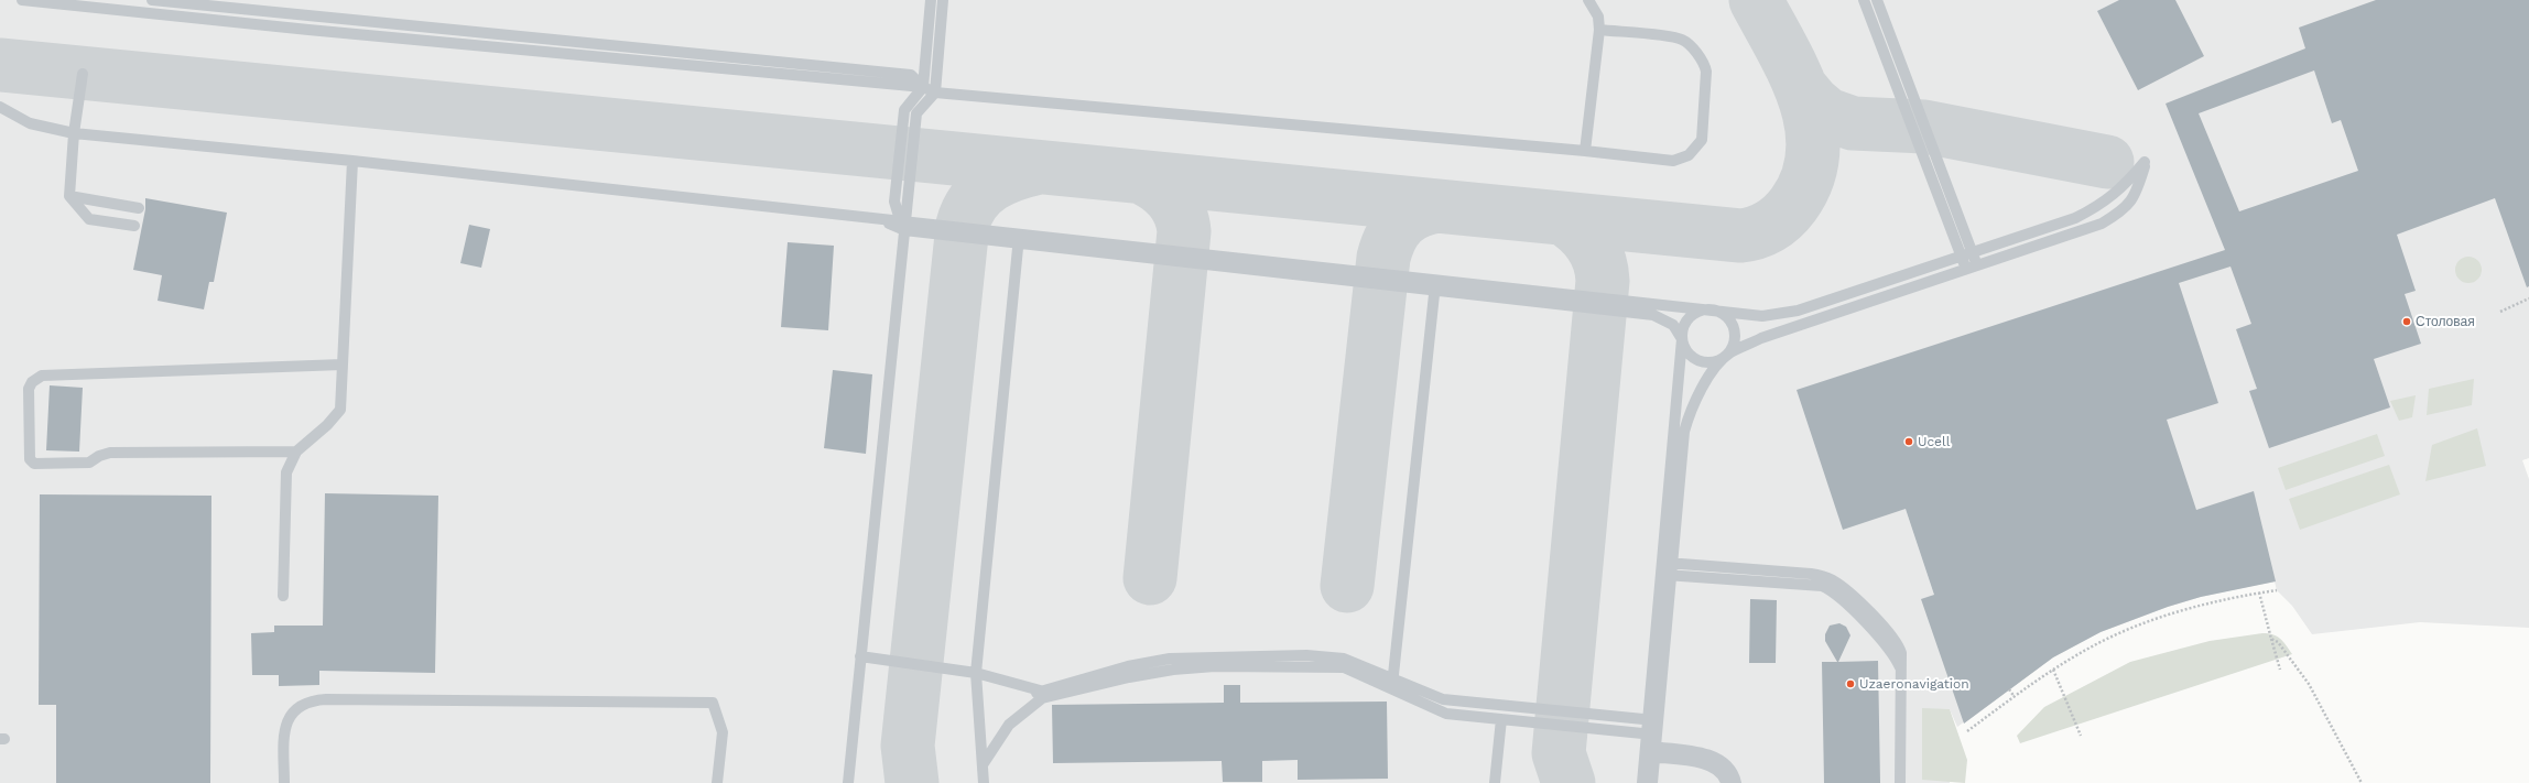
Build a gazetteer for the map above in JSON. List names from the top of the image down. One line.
{"places":["Столовая","Ucell","Uzaeronavigation"]}
